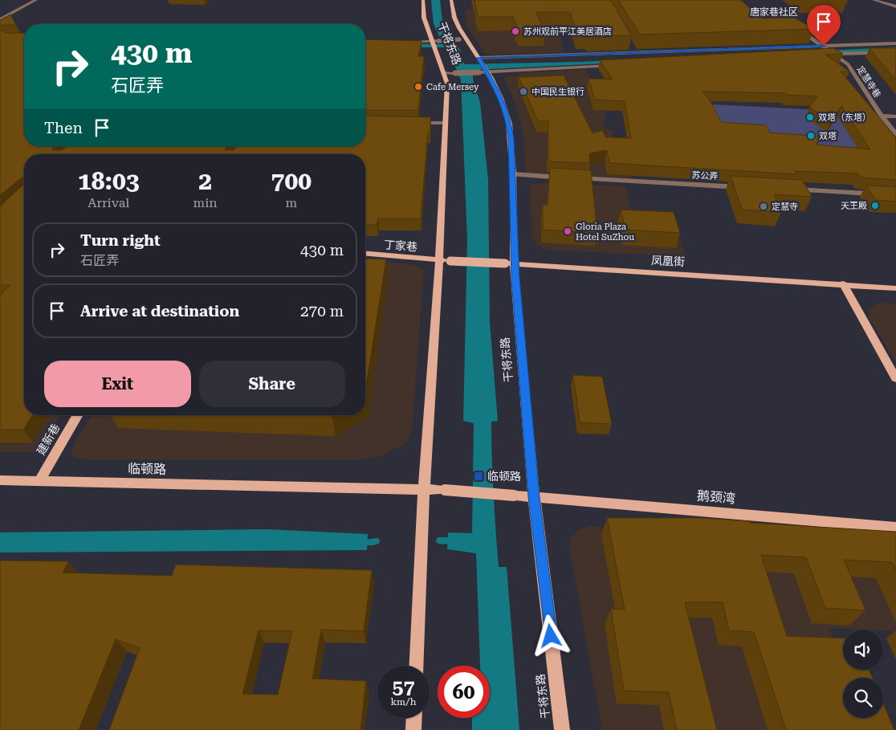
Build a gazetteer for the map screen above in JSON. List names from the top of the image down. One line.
{"streets":{"main road":["干将东路","丁家巷","凤凰街","建新巷","临顿路","鹅颈湾"],"street":["定慧寺巷","苏公弄"]},"crossings":[["干将东路","苏公弄"],["干将东路","丁家巷"],["干将东路","凤凰街"],["干将东路","临顿路"],["干将东路","鹅颈湾"],["丁家巷","凤凰街"],["建新巷","临顿路"],["临顿路","鹅颈湾"]],"districts":["唐家巷社区"],"places":{"other":["苏州观前平江美居酒店","Cafe Mersey","中国民生银行","双塔（东塔）","双塔","天王殿","定慧寺","Gloria Plaza Hotel SuZhou"],"transit":["临顿路"]},"page":{"turn":["430 m","石匠弄"],"then":"Then","eta":["18:03","Arrival","2","min","700","m"],"list":[{"name":"Turn right","note":"石匠弄","value":"430 m"},{"name":"Arrive at destination","value":"270 m"}],"buttons":["Exit","Share"],"speed":"57 km/h","limit":"60"}}
